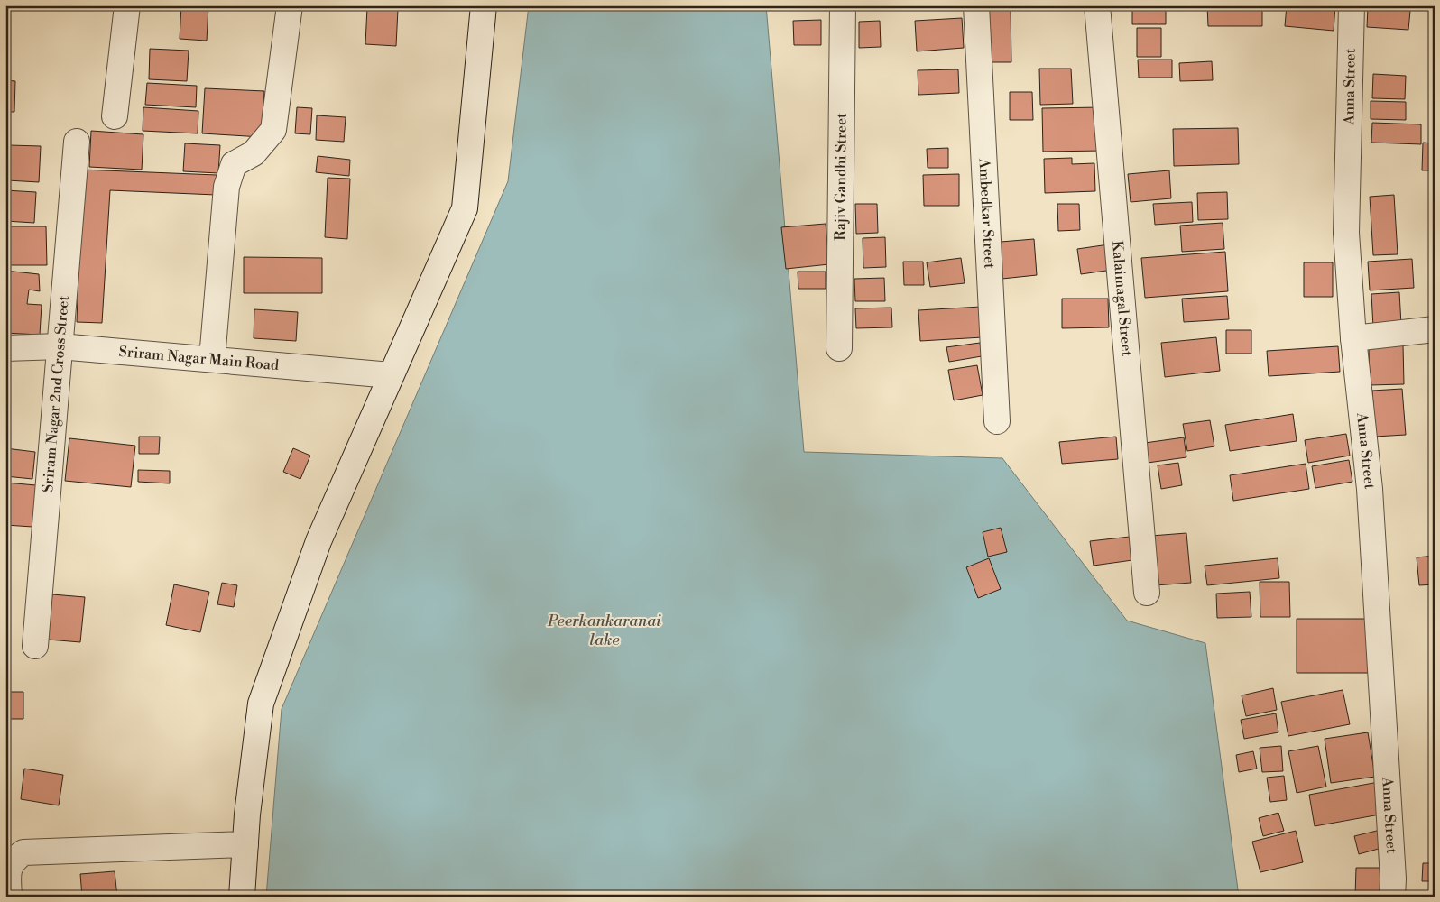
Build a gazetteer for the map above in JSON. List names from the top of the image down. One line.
{"streets":{"street":["Anna Street","Rajiv Gandhi Street","Ambedkar Street","Kalaimagal Street","Sriram Nagar Main Road","Sriram Nagar 2nd Cross Street"]},"crossings":[["Sriram Nagar Main Road","Sriram Nagar 2nd Cross Street"]],"water":["Peerkankaranai lake"]}
